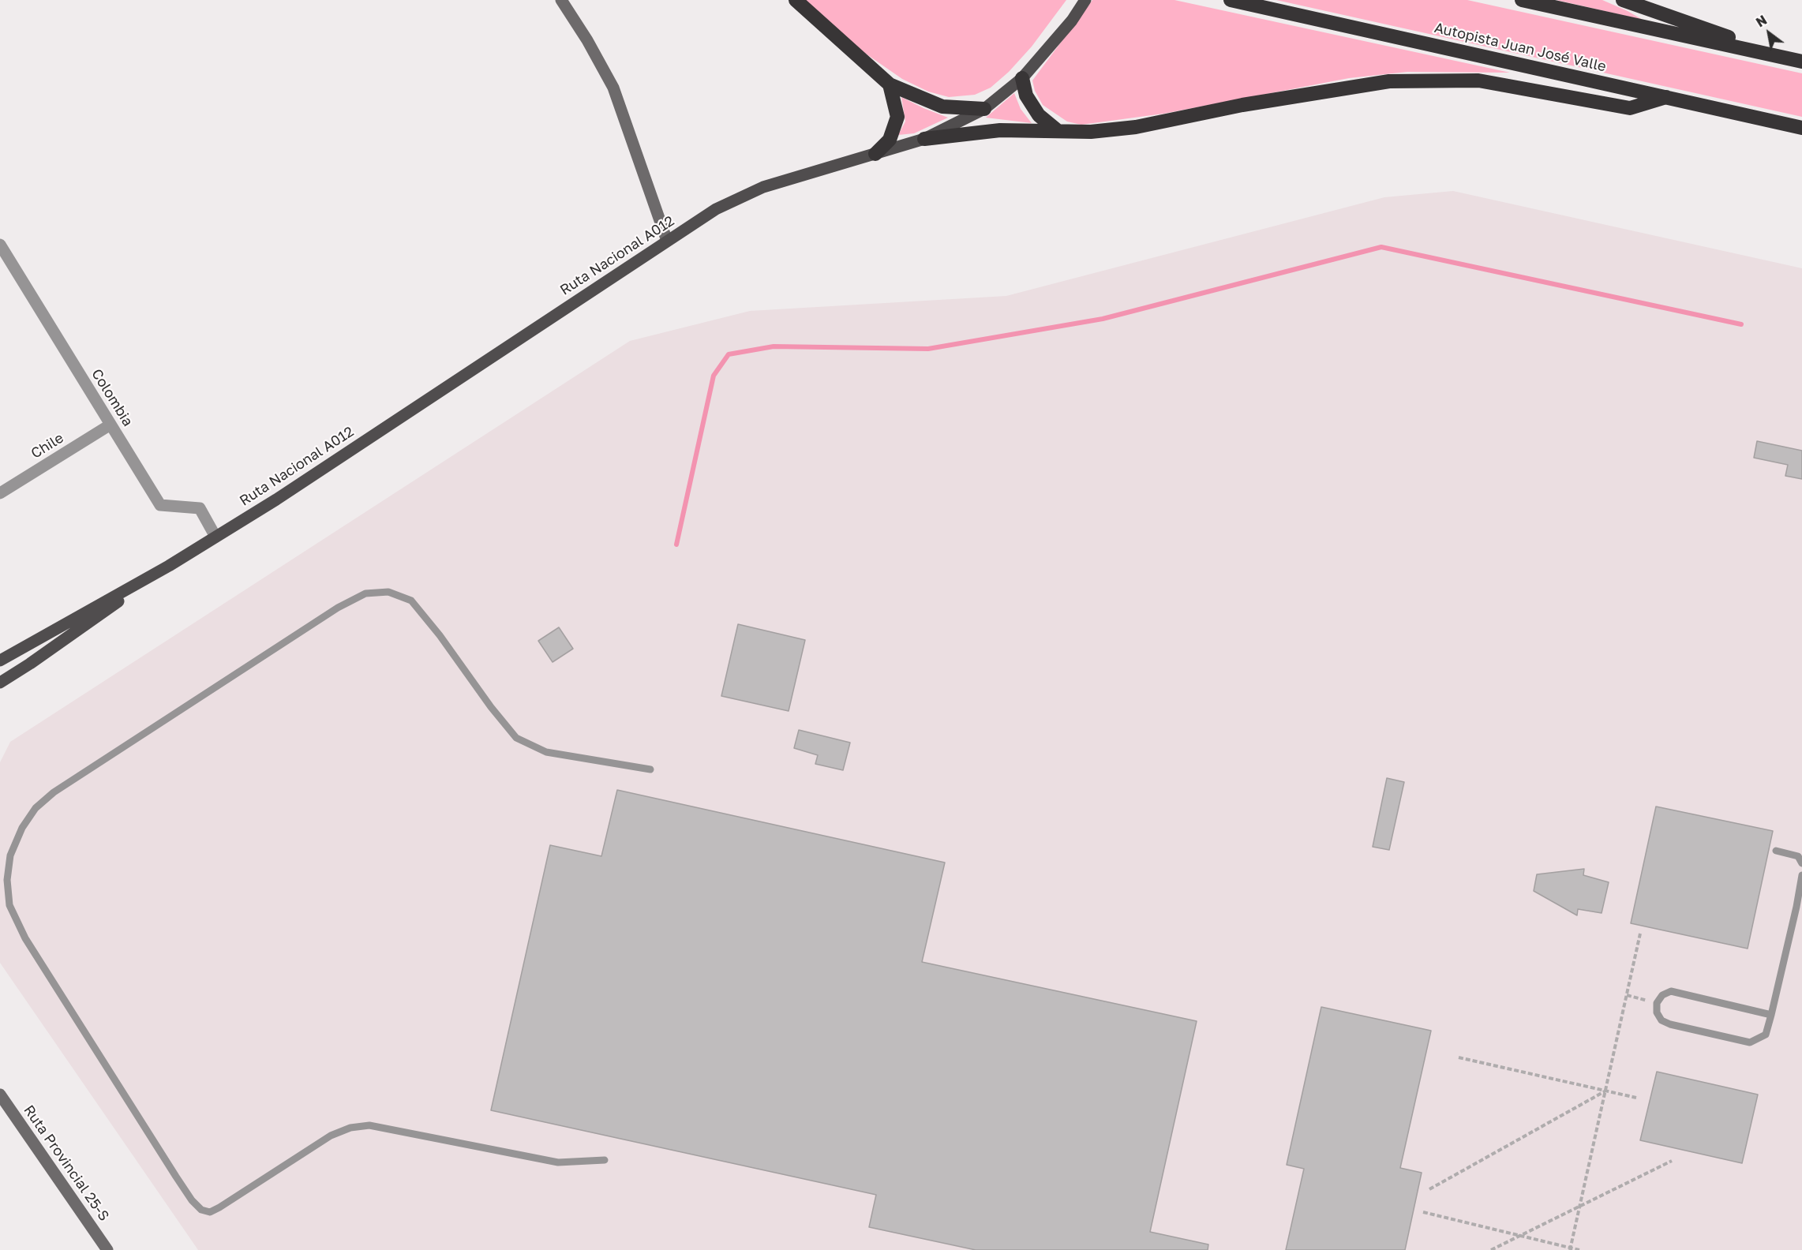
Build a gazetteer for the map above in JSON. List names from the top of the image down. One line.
{"streets":{"highway":["Autopista Juan José Valle"],"main road":["Ruta Nacional A012","Ruta Provincial 25-S"],"street":["Colombia","Chile"]},"crossings":[["Ruta Nacional A012","Colombia"],["Colombia","Chile"]],"north":"top left"}
